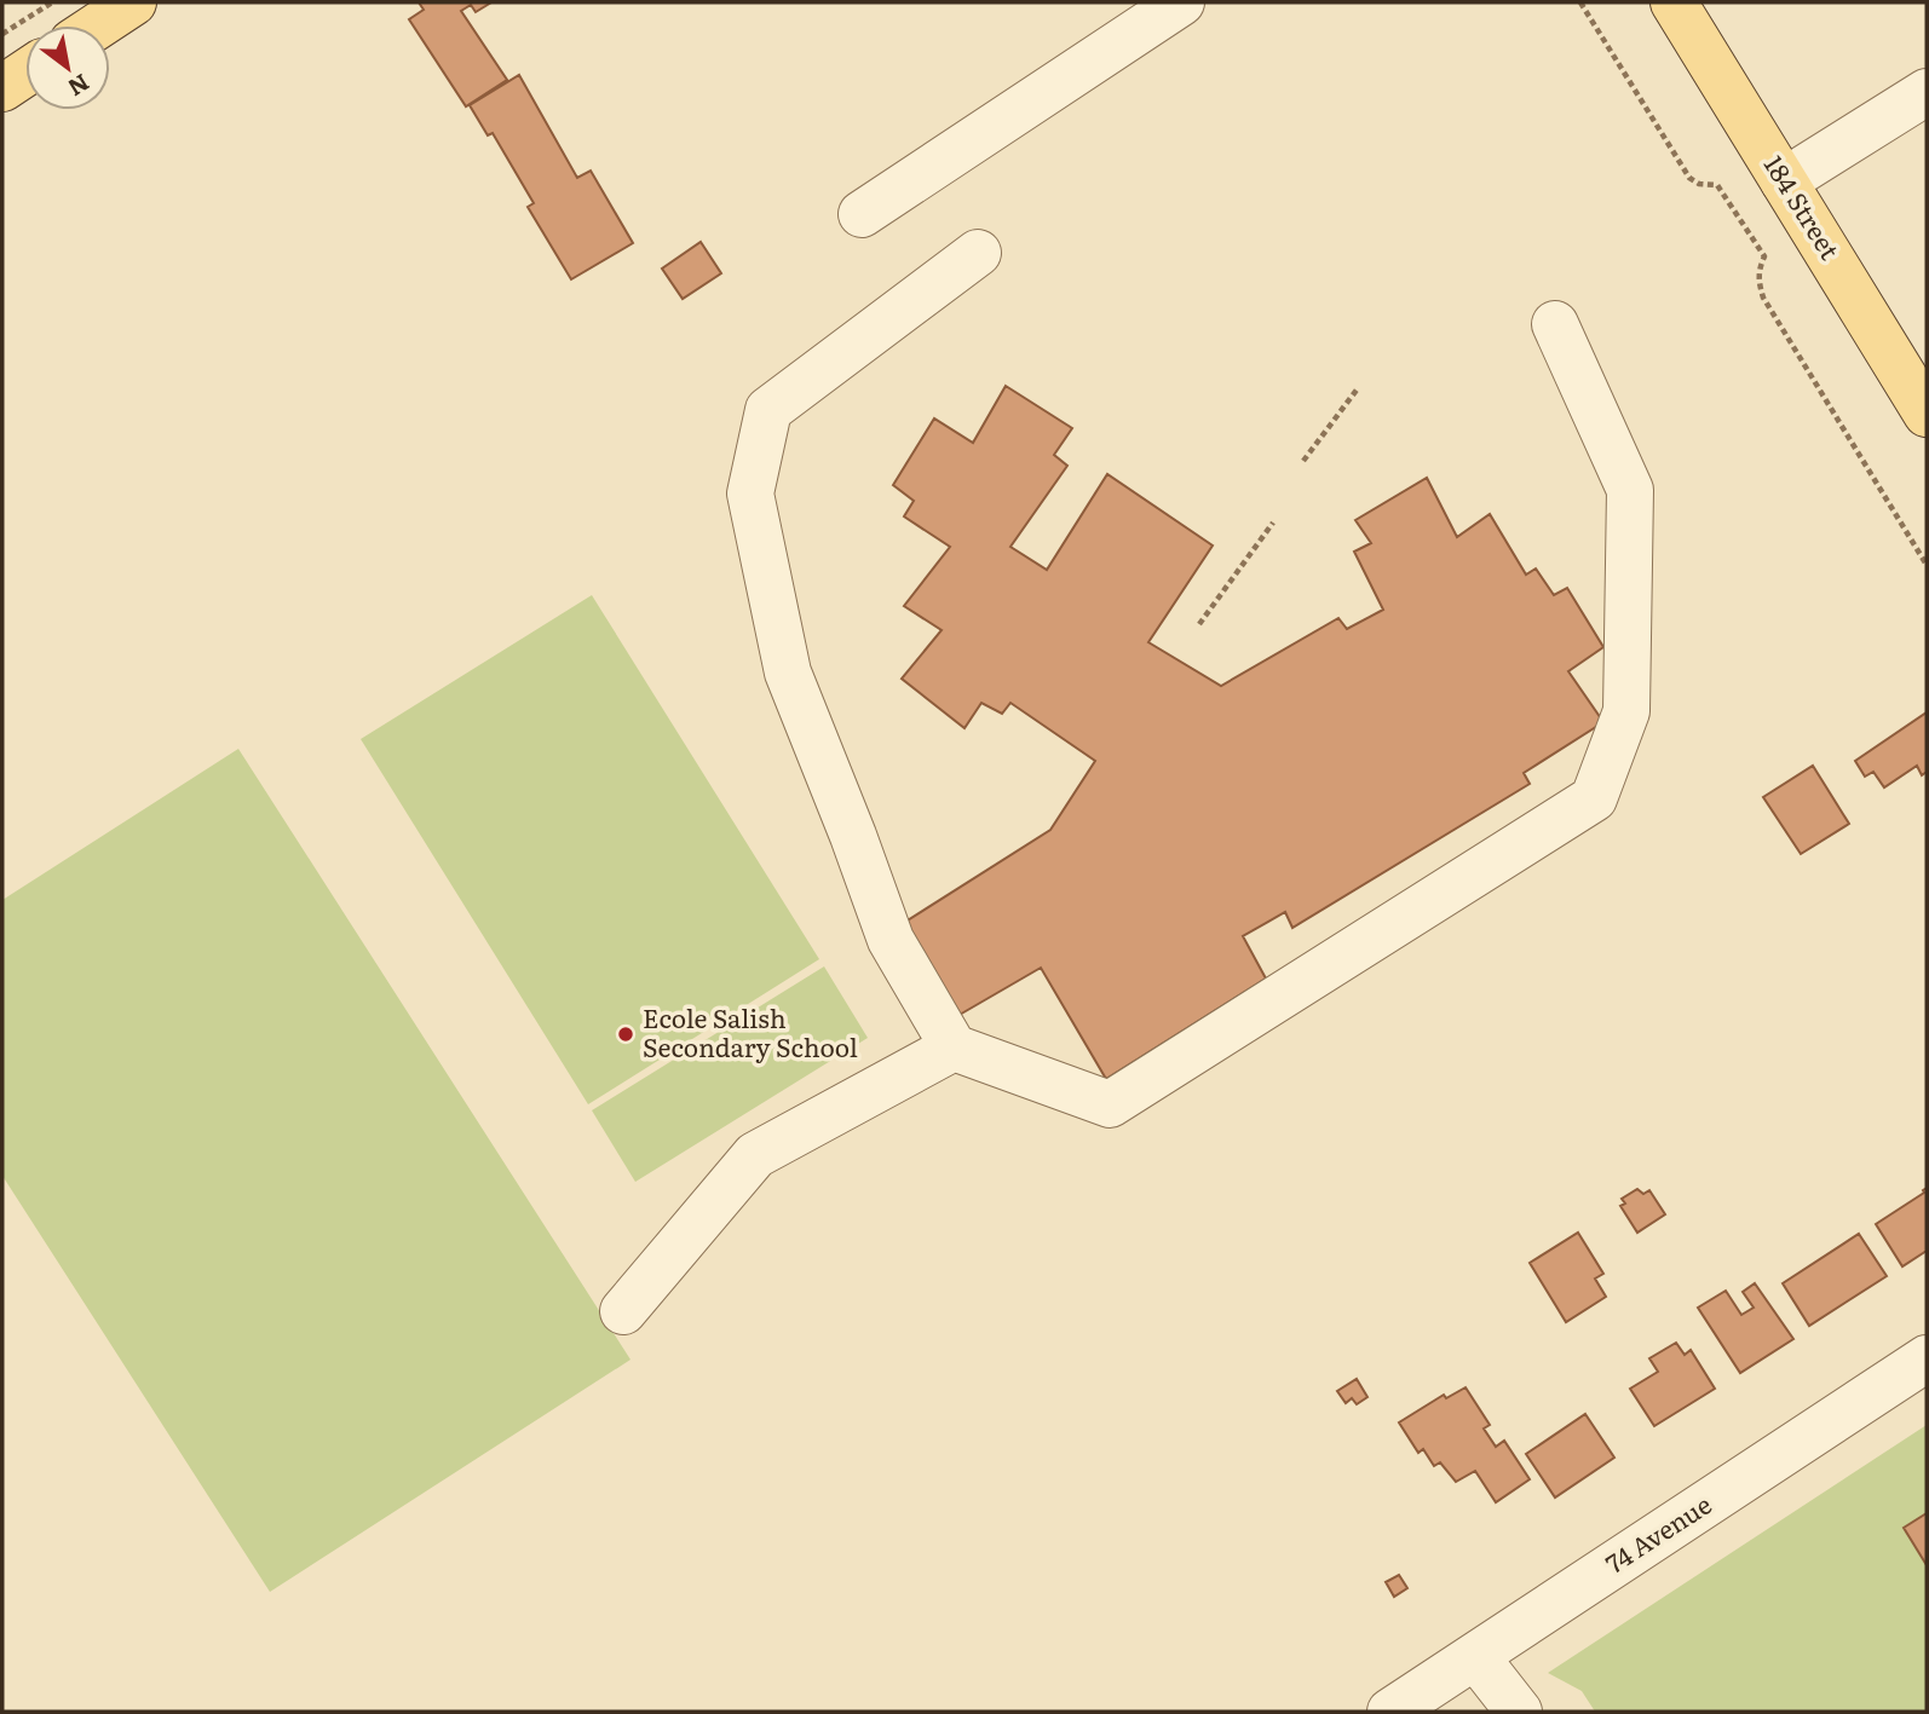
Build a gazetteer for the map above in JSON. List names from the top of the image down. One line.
{"streets":{"main road":["184 Street"],"street":["74 Avenue"]},"places":["Ecole Salish Secondary School"],"north":"bottom right"}
